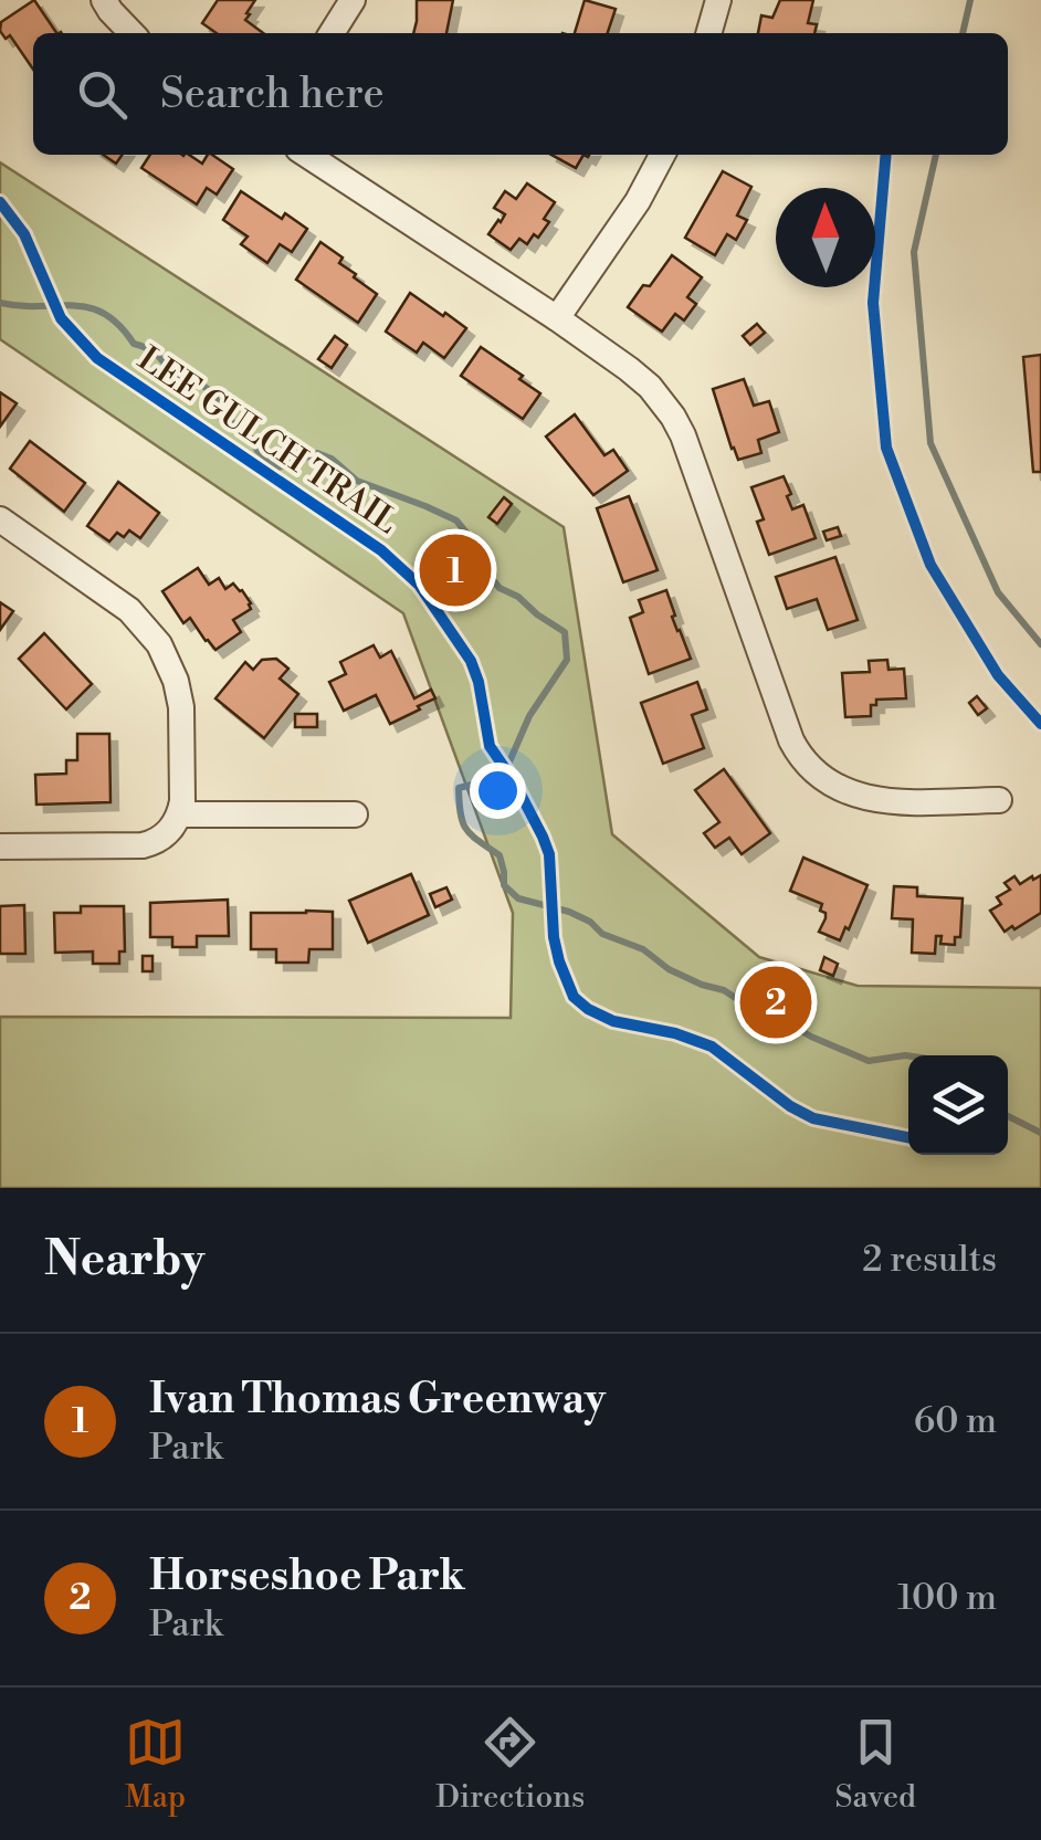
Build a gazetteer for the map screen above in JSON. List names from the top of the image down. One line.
{"streets":{"cycle path":["LEE GULCH TRAIL"]},"north":"top","page":{"search":"Search here","pins":["1","2"],"heading":["Nearby","2 results"],"list":[{"mark":"1","name":"Ivan Thomas Greenway","note":"Park","value":"60 m"},{"mark":"2","name":"Horseshoe Park","note":"Park","value":"100 m"}],"nav":["Map","Directions","Saved"]}}
